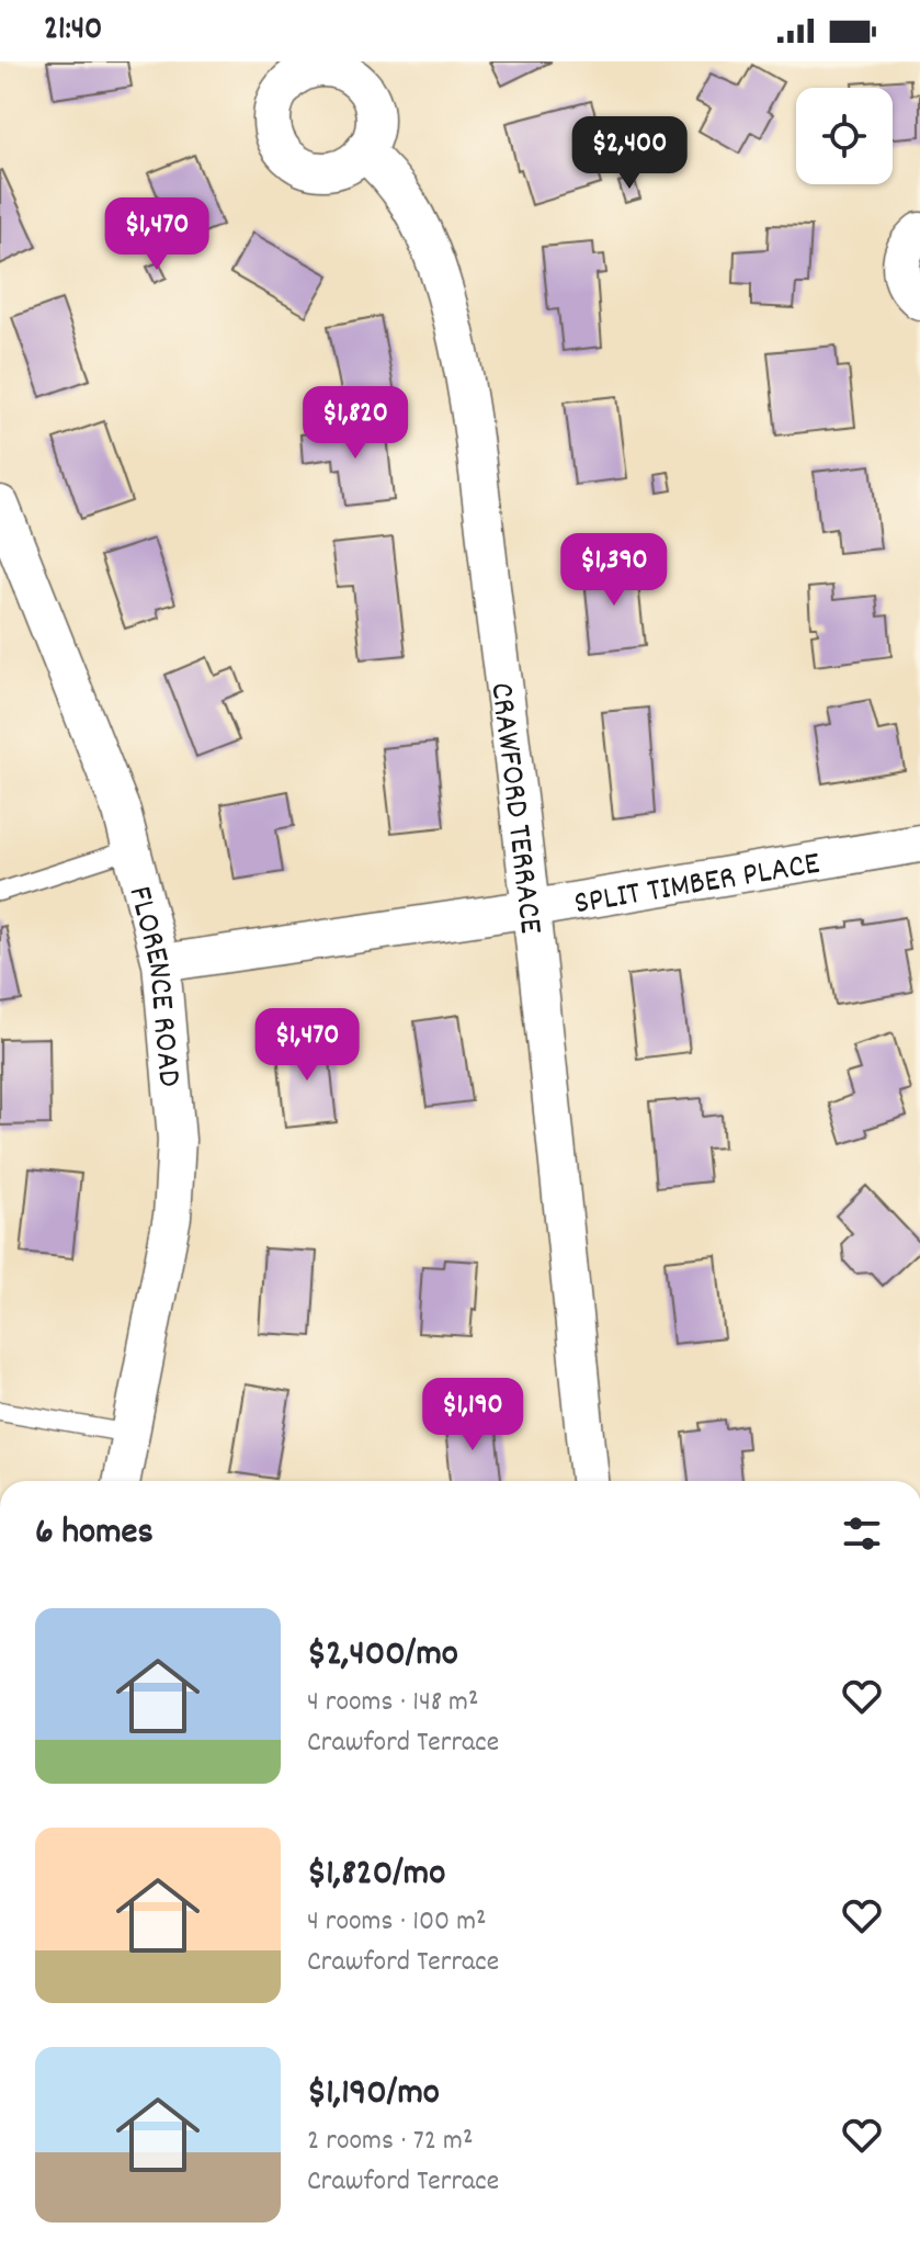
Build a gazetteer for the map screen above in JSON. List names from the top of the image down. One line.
{"streets":{"street":["CRAWFORD TERRACE","SPLIT TIMBER PLACE","FLORENCE ROAD"]},"crossings":[["CRAWFORD TERRACE","SPLIT TIMBER PLACE"],["SPLIT TIMBER PLACE","FLORENCE ROAD"]],"page":{"status":"21:40","price":["$2,400","$1,470","$1,820","$1,390","$1,470","$1,190"],"heading":"6 homes","list":[{"name":"$2,400/mo","note":"4 rooms · 148 m² · Crawford Terrace"},{"name":"$1,820/mo","note":"4 rooms · 100 m² · Crawford Terrace"},{"name":"$1,190/mo","note":"2 rooms · 72 m² · Crawford Terrace"}]}}
